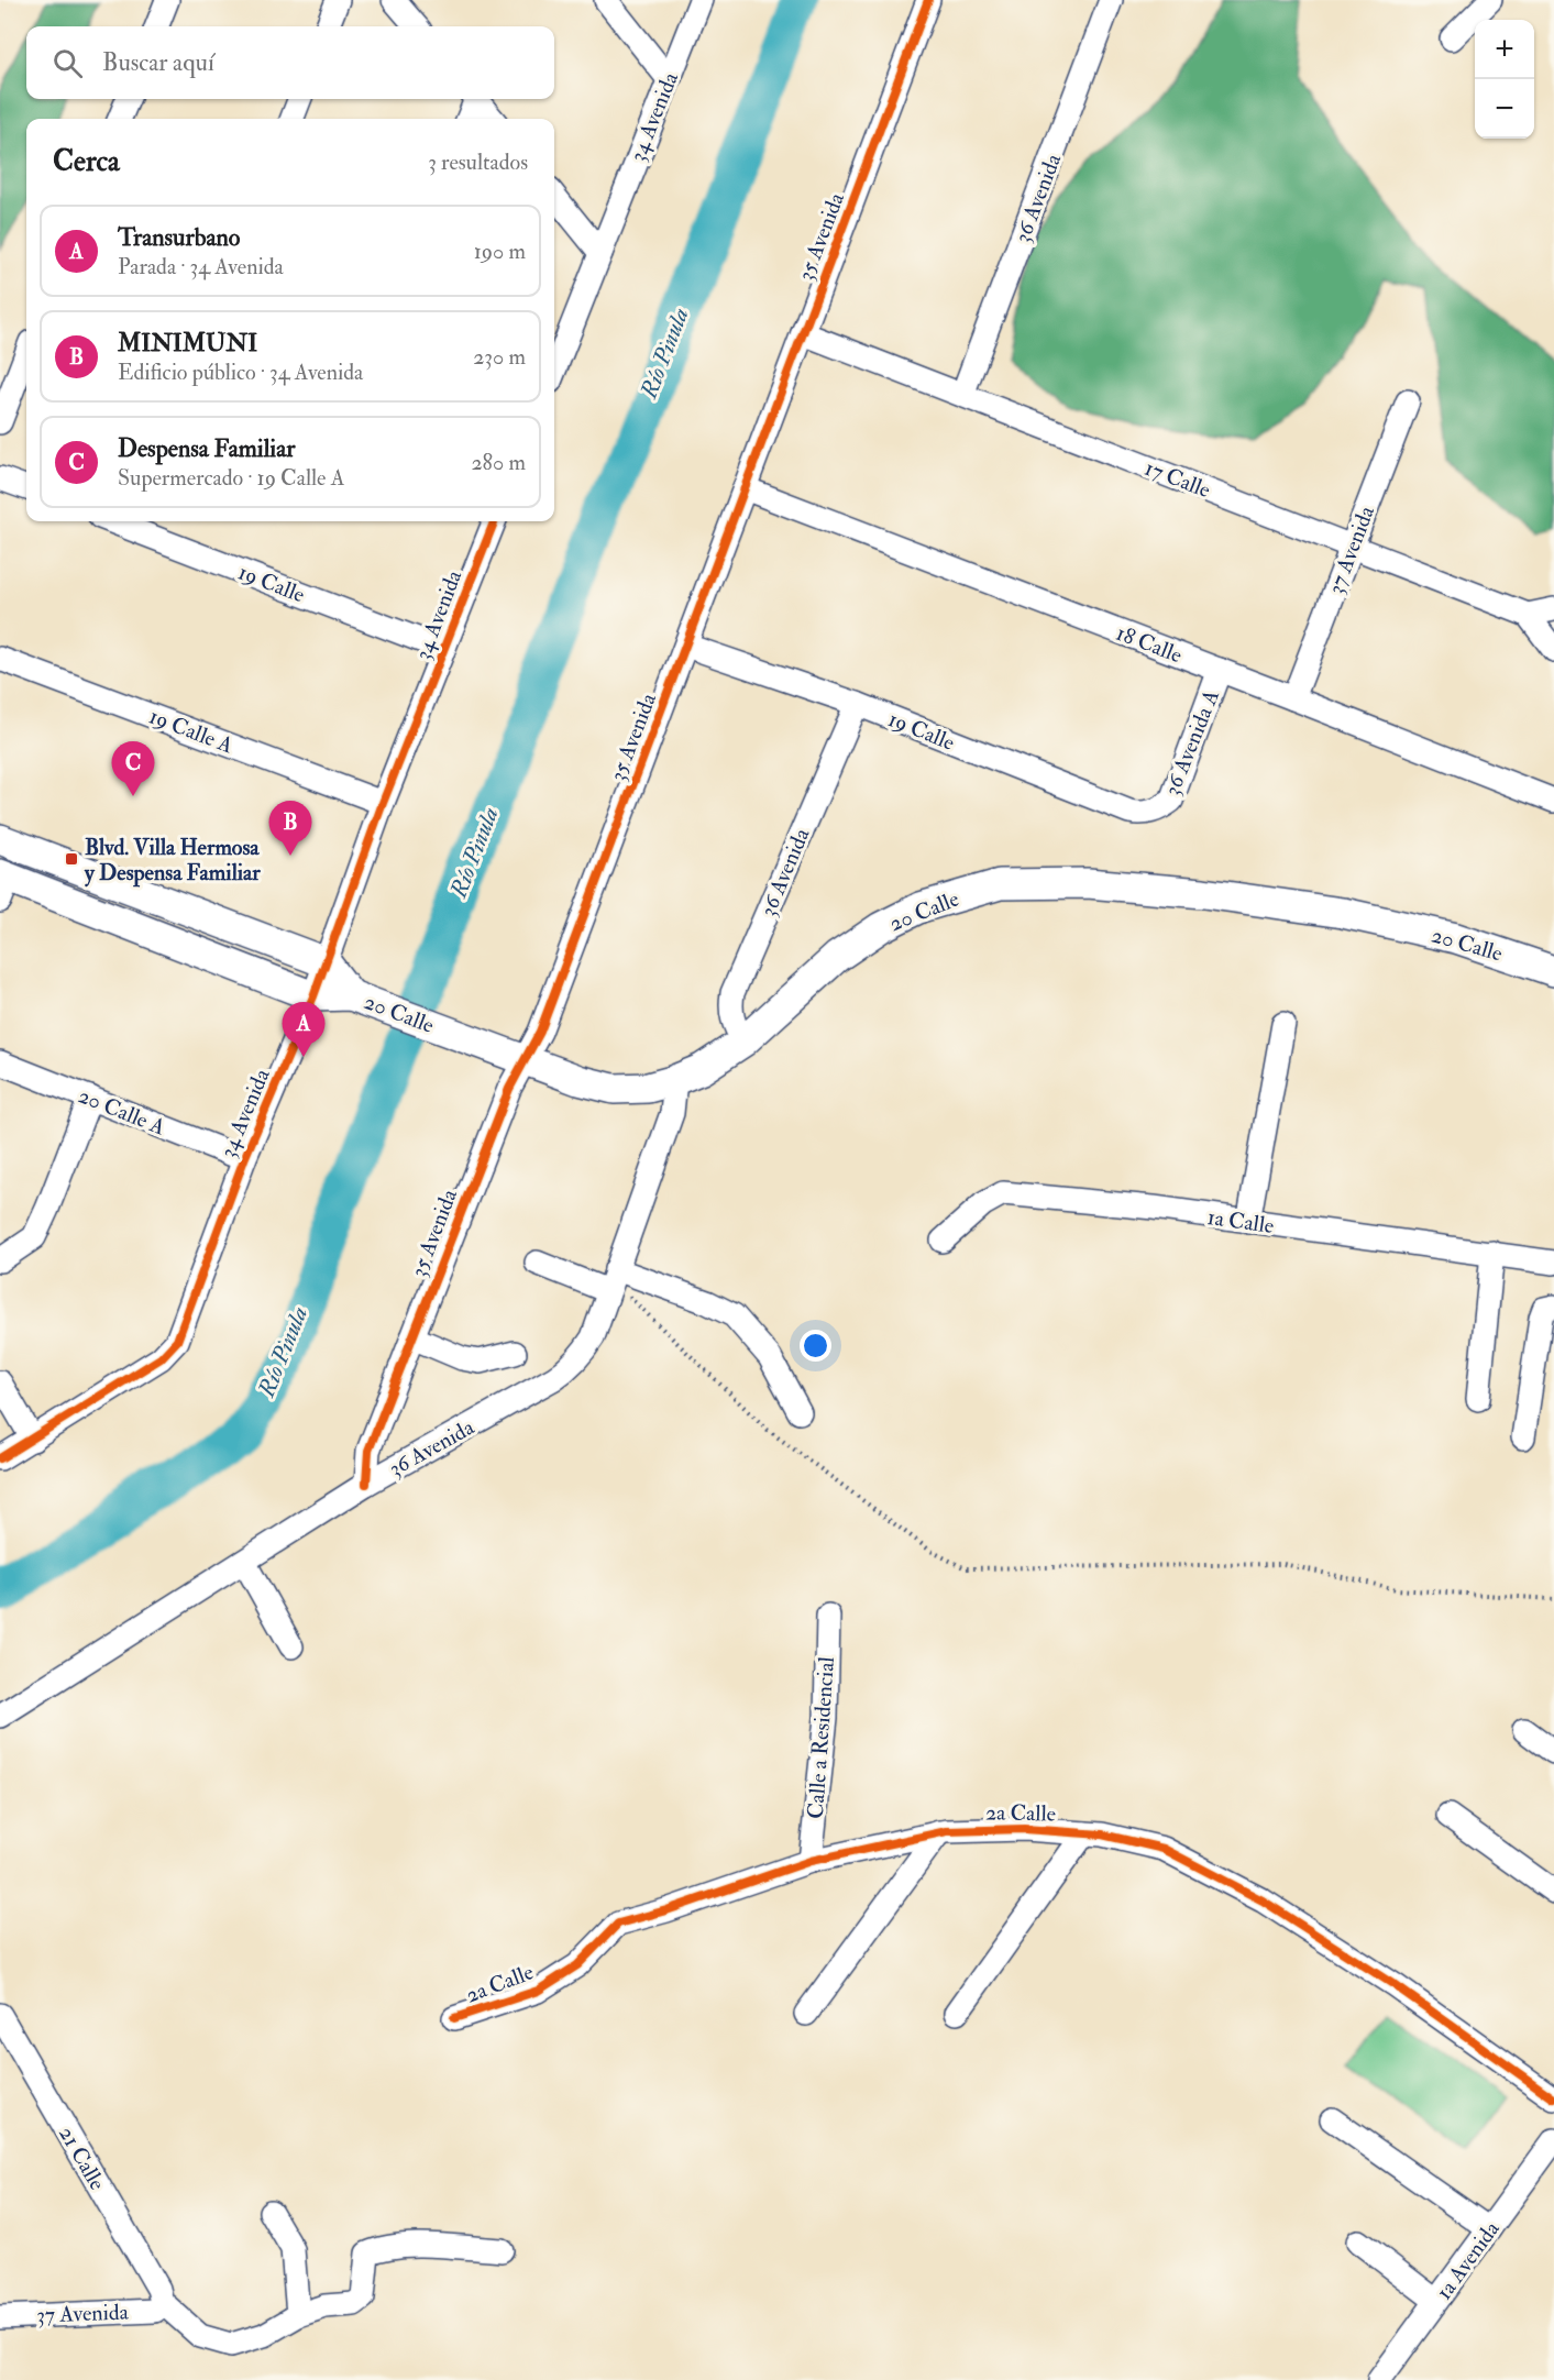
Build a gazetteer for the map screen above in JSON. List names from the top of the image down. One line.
{"streets":{"main road":["20 Calle"],"street":["34 Avenida","36 Avenida","35 Avenida","17 Calle","37 Avenida","19 Calle","18 Calle","19 Calle A","36 Avenida A","20 Calle A","1a Calle","Calle a Residencial","2a Calle","21 Calle","1a Avenida"]},"crossings":[["34 Avenida","19 Calle"],["34 Avenida","19 Calle A"],["34 Avenida","20 Calle"],["34 Avenida","20 Calle A"],["36 Avenida","35 Avenida"],["36 Avenida","17 Calle"],["36 Avenida","19 Calle"],["36 Avenida","20 Calle"],["35 Avenida","17 Calle"],["35 Avenida","19 Calle"],["35 Avenida","18 Calle"],["35 Avenida","20 Calle"],["17 Calle","37 Avenida"],["37 Avenida","18 Calle"],["37 Avenida","21 Calle"],["19 Calle","36 Avenida A"],["18 Calle","36 Avenida A"],["Calle a Residencial","2a Calle"]],"water":["Río Pinula"],"places":{"transit":["Blvd. Villa Hermosa y Despensa Familiar"]},"page":{"map_buttons":["+","−"],"search":"Buscar aquí","heading":["Cerca","3 resultados"],"list":[{"mark":"A","name":"Transurbano","note":"Parada · 34 Avenida","value":"190 m"},{"mark":"B","name":"MINIMUNI","note":"Edificio público · 34 Avenida","value":"230 m"},{"mark":"C","name":"Despensa Familiar","note":"Supermercado · 19 Calle A","value":"280 m"}],"pins":["C","B","A"]}}
